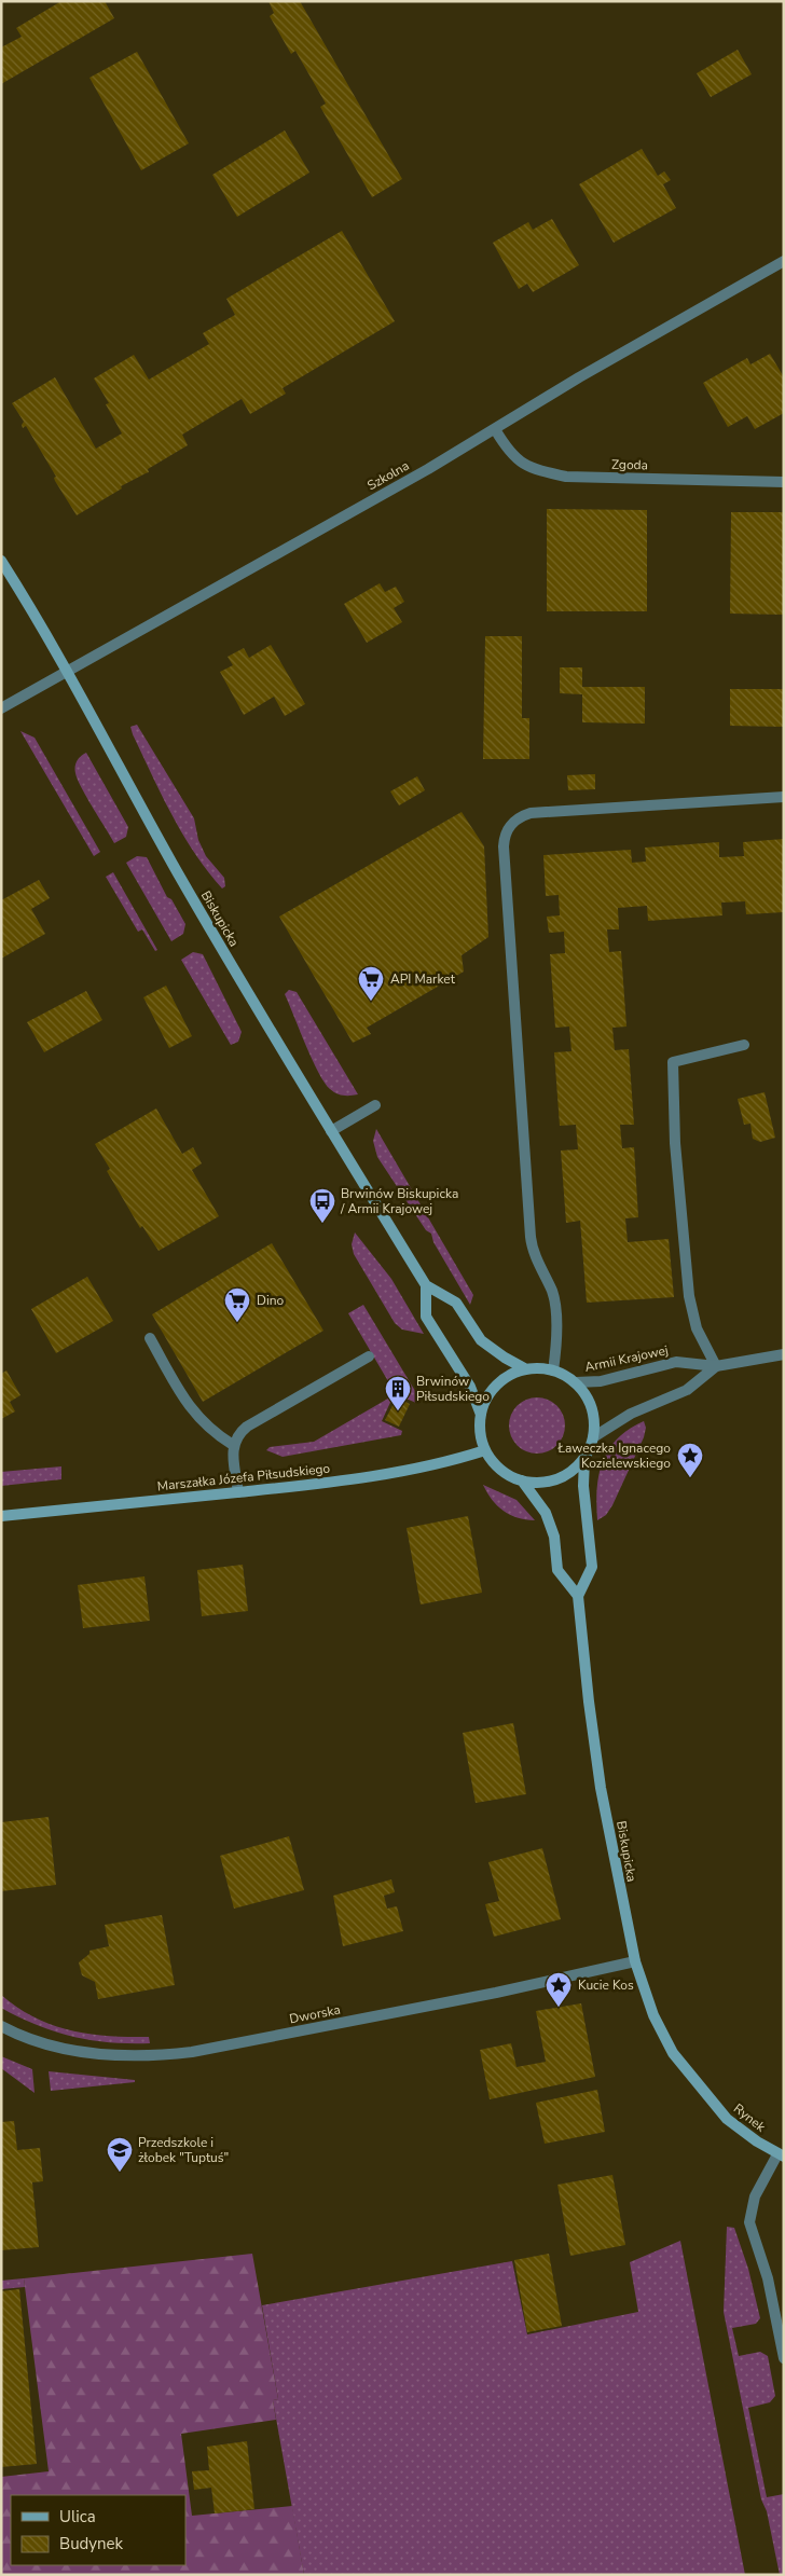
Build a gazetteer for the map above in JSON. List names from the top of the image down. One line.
{"streets":{"main road":["Biskupicka","Marszałka Józefa Piłsudskiego","Rynek"],"street":["Zgoda","Szkolna","Armii Krajowej","Dworska"]},"crossings":[["Zgoda","Szkolna"],["Szkolna","Biskupicka"],["Biskupicka","Armii Krajowej"],["Biskupicka","Marszałka Józefa Piłsudskiego"],["Biskupicka","Dworska"],["Biskupicka","Rynek"],["Armii Krajowej","Marszałka Józefa Piłsudskiego"]],"places":{"supermarket":["API Market","Dino"],"bus stop":["Brwinów Biskupicka / Armii Krajowej"],"building":["Brwinów Piłsudskiego"],"place":["Ławeczka Ignacego Kozielewskiego","Kucie Kos"],"school or university":["Przedszkole i żłobek \"Tuptuś\""]},"legend":["Ulica","Budynek"]}
